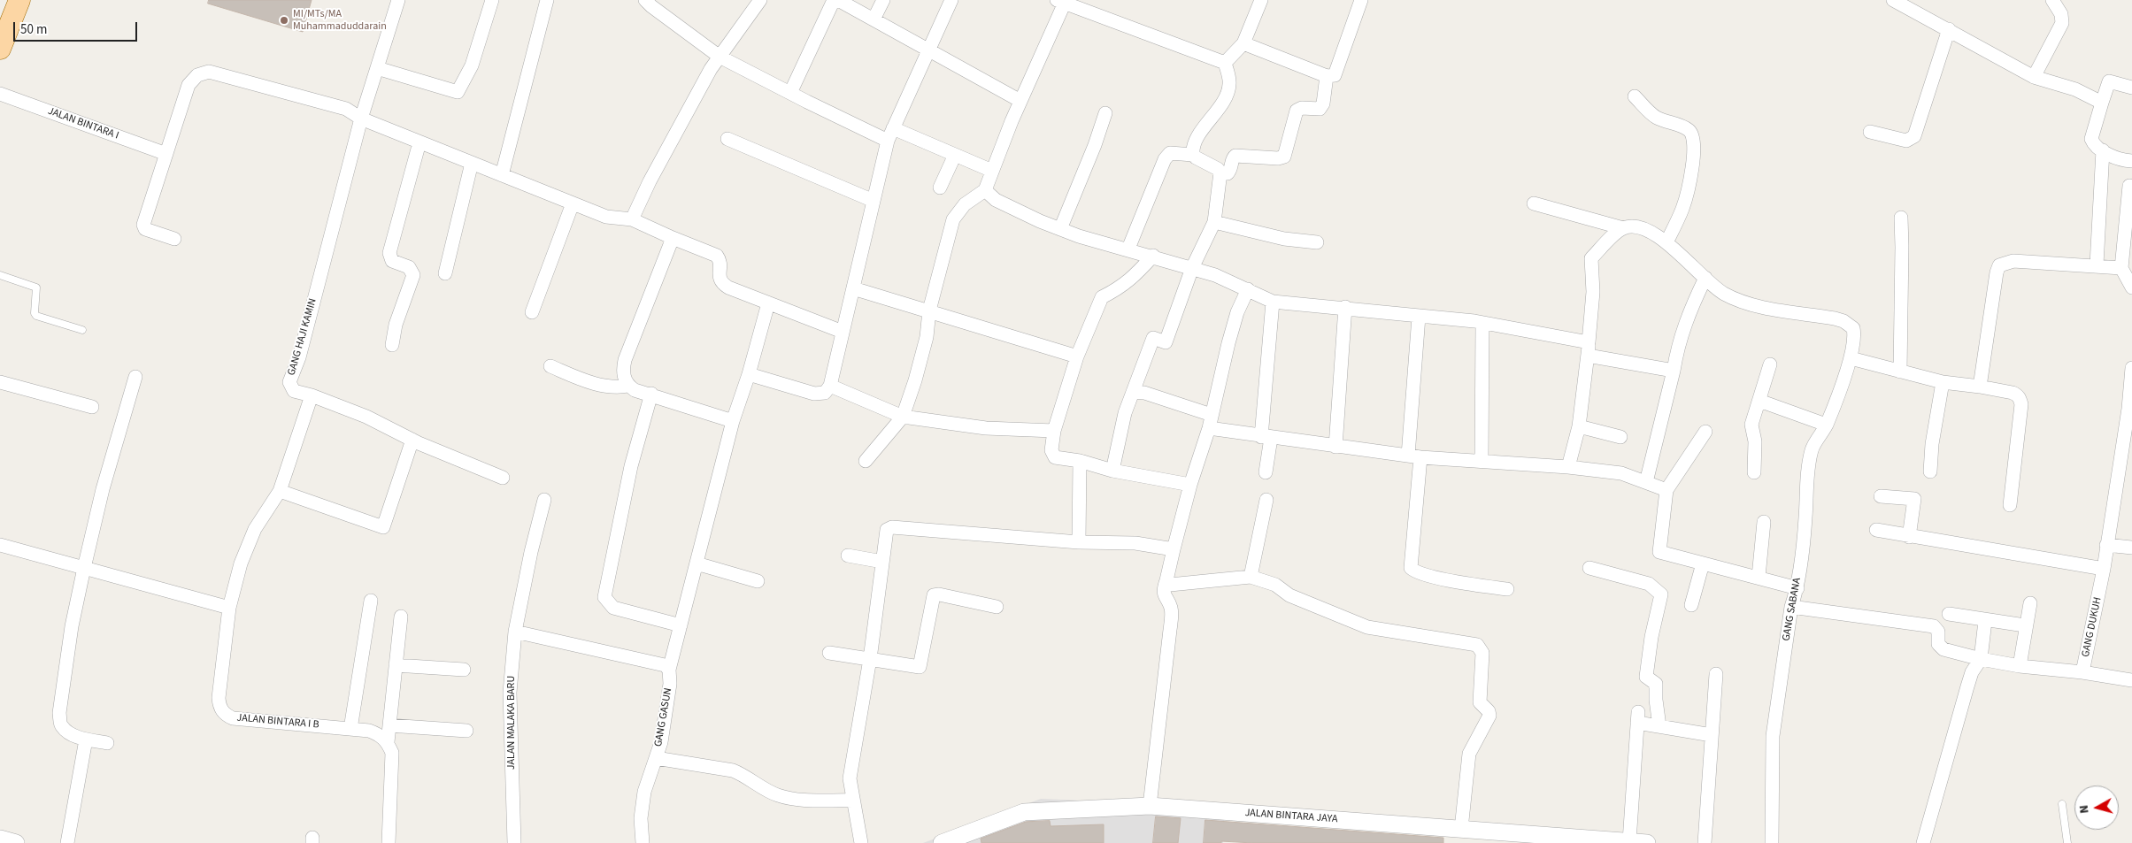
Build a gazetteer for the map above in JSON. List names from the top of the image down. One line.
{"streets":{"street":["JALAN BINTARA I","GANG HAJI KAMIN","GANG SABANA","GANG DUKUH","GANG GASUN","JALAN BINTARA I B","JALAN MALAKA BARU","JALAN BINTARA JAYA"]},"crossings":[["GANG SABANA","GANG DUKUH"]],"places":["MI/MTs/MA Muhammaduddarain"],"scale_bar":"50 m","north":"left"}
